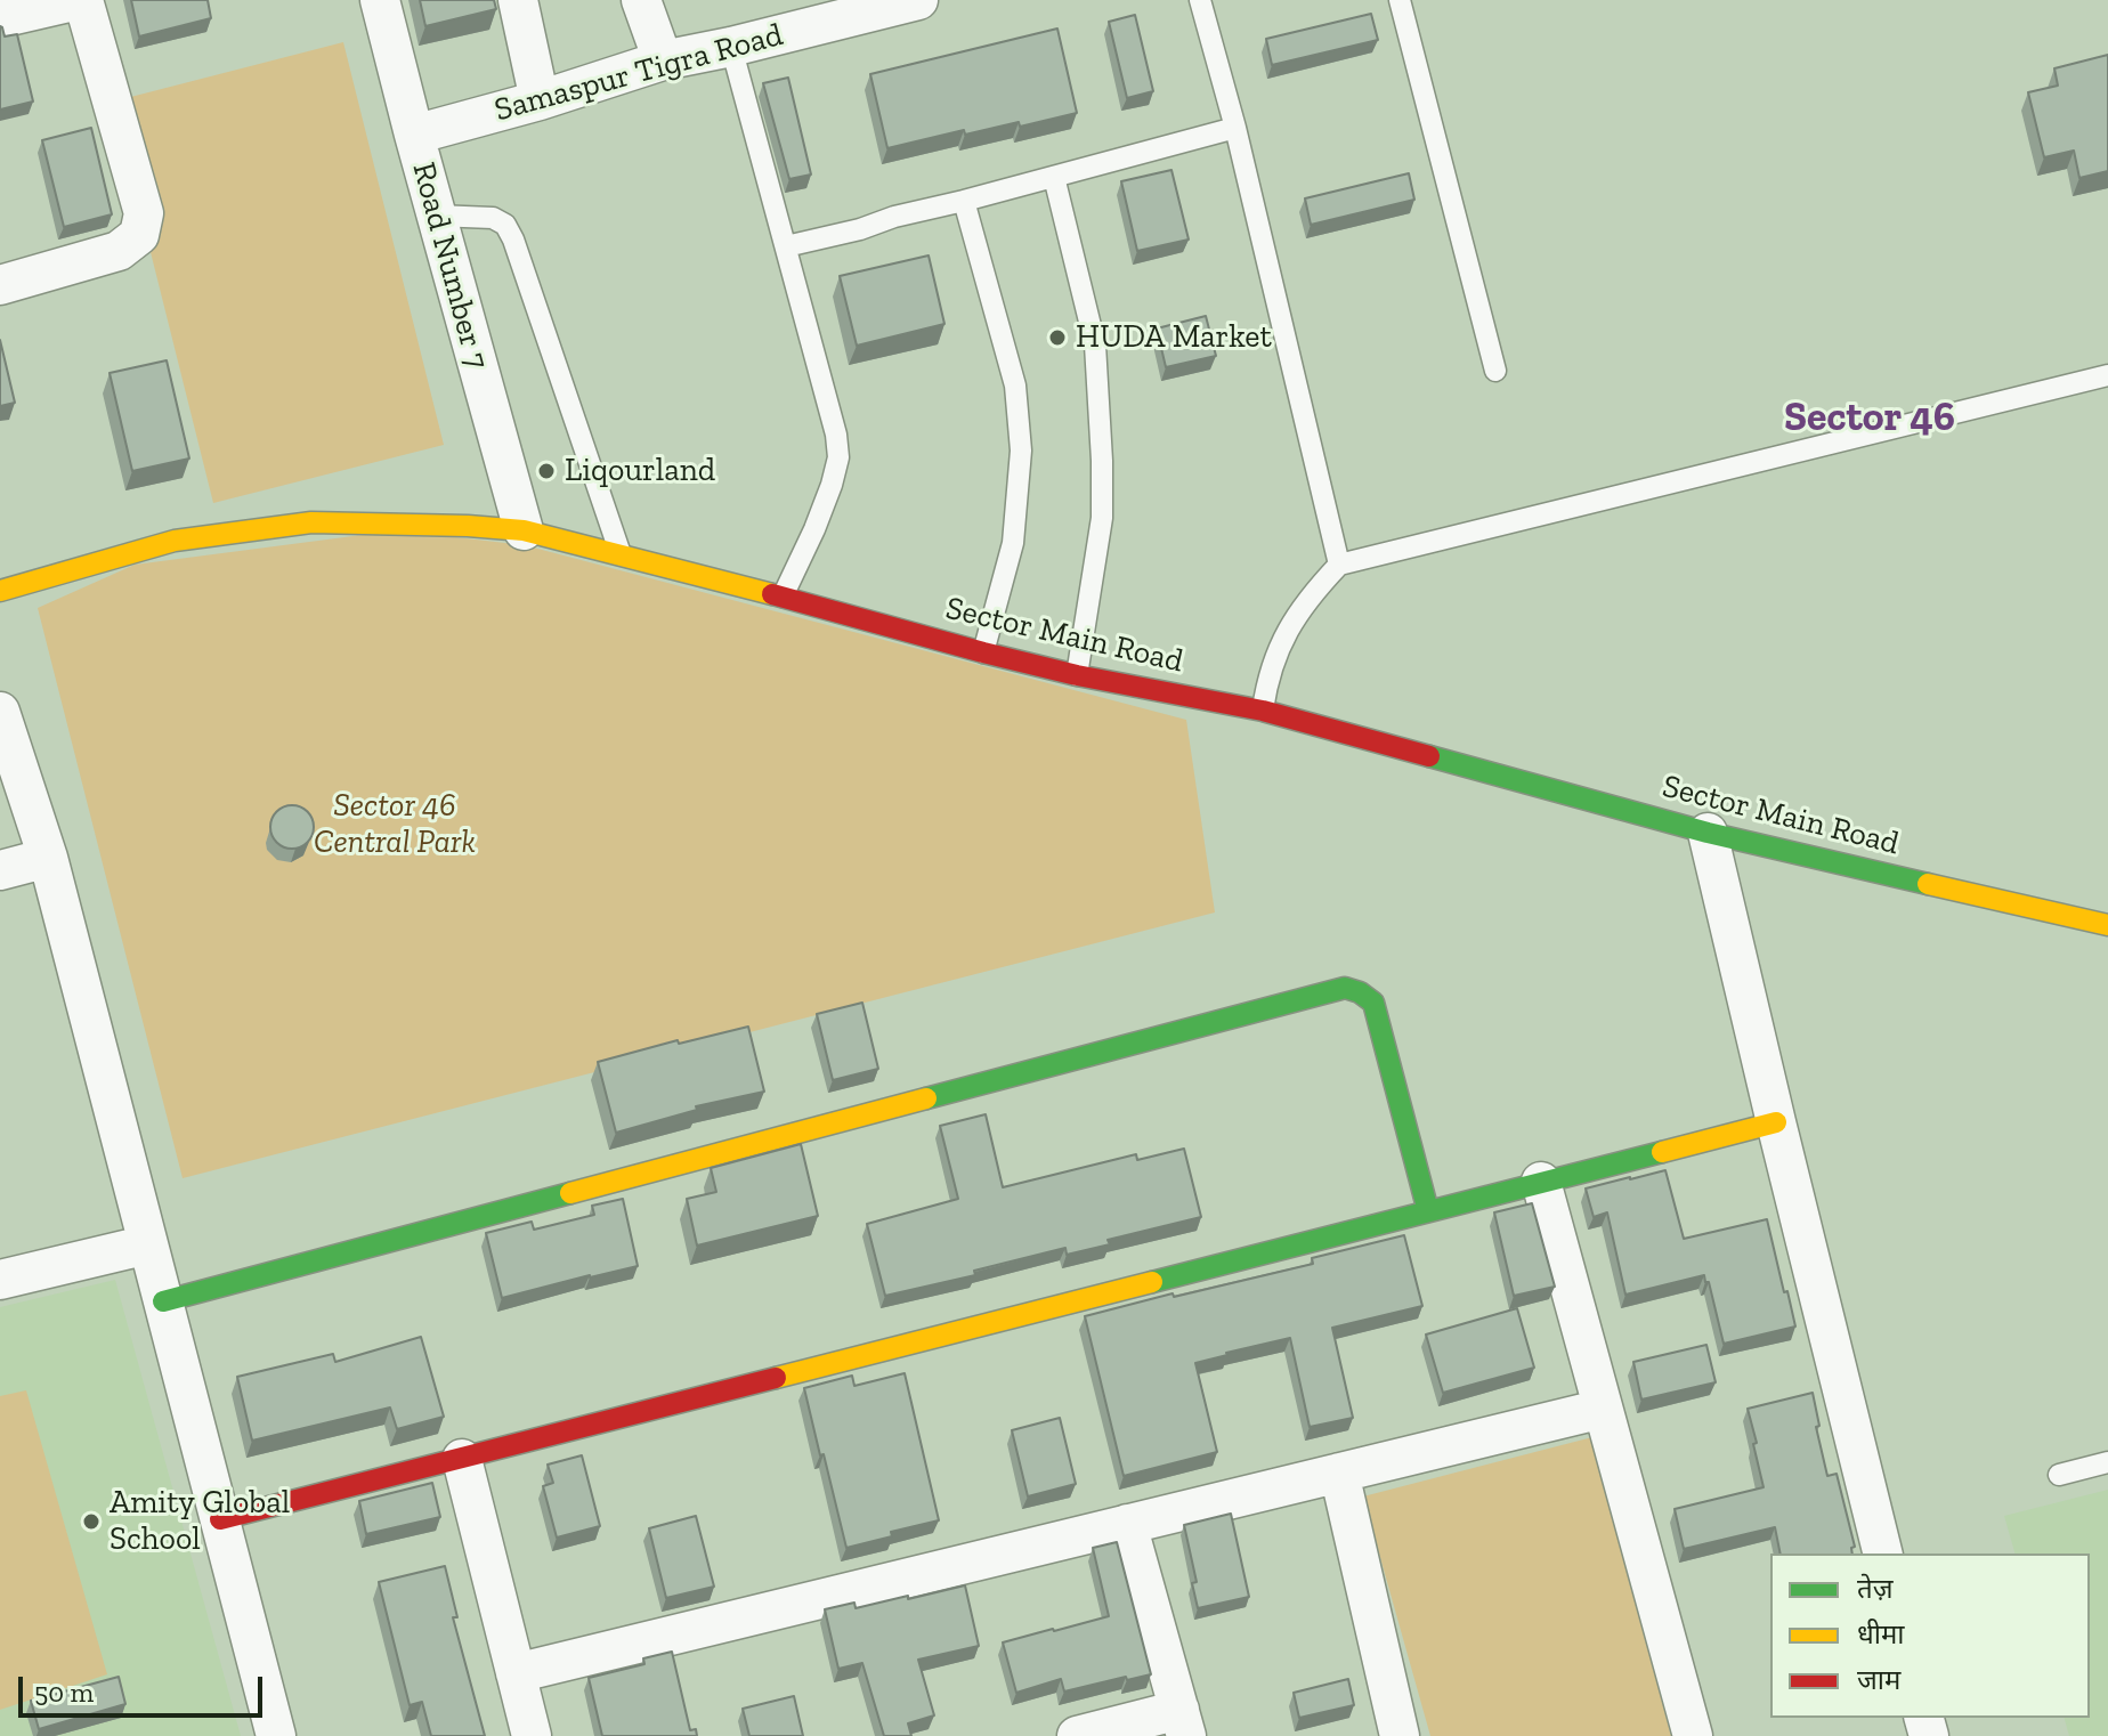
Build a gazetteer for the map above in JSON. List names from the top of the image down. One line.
{"streets":{"street":["Samaspur Tigra Road","Road Number 7","Sector Main Road"]},"crossings":[["Samaspur Tigra Road","Road Number 7"],["Road Number 7","Sector Main Road"]],"districts":["Sector 46"],"parks":["Sector 46 Central Park"],"places":["HUDA Market","Liqourland","Amity Global School"],"legend":["तेज़","धीमा","जाम"],"scale_bar":"50 m"}
